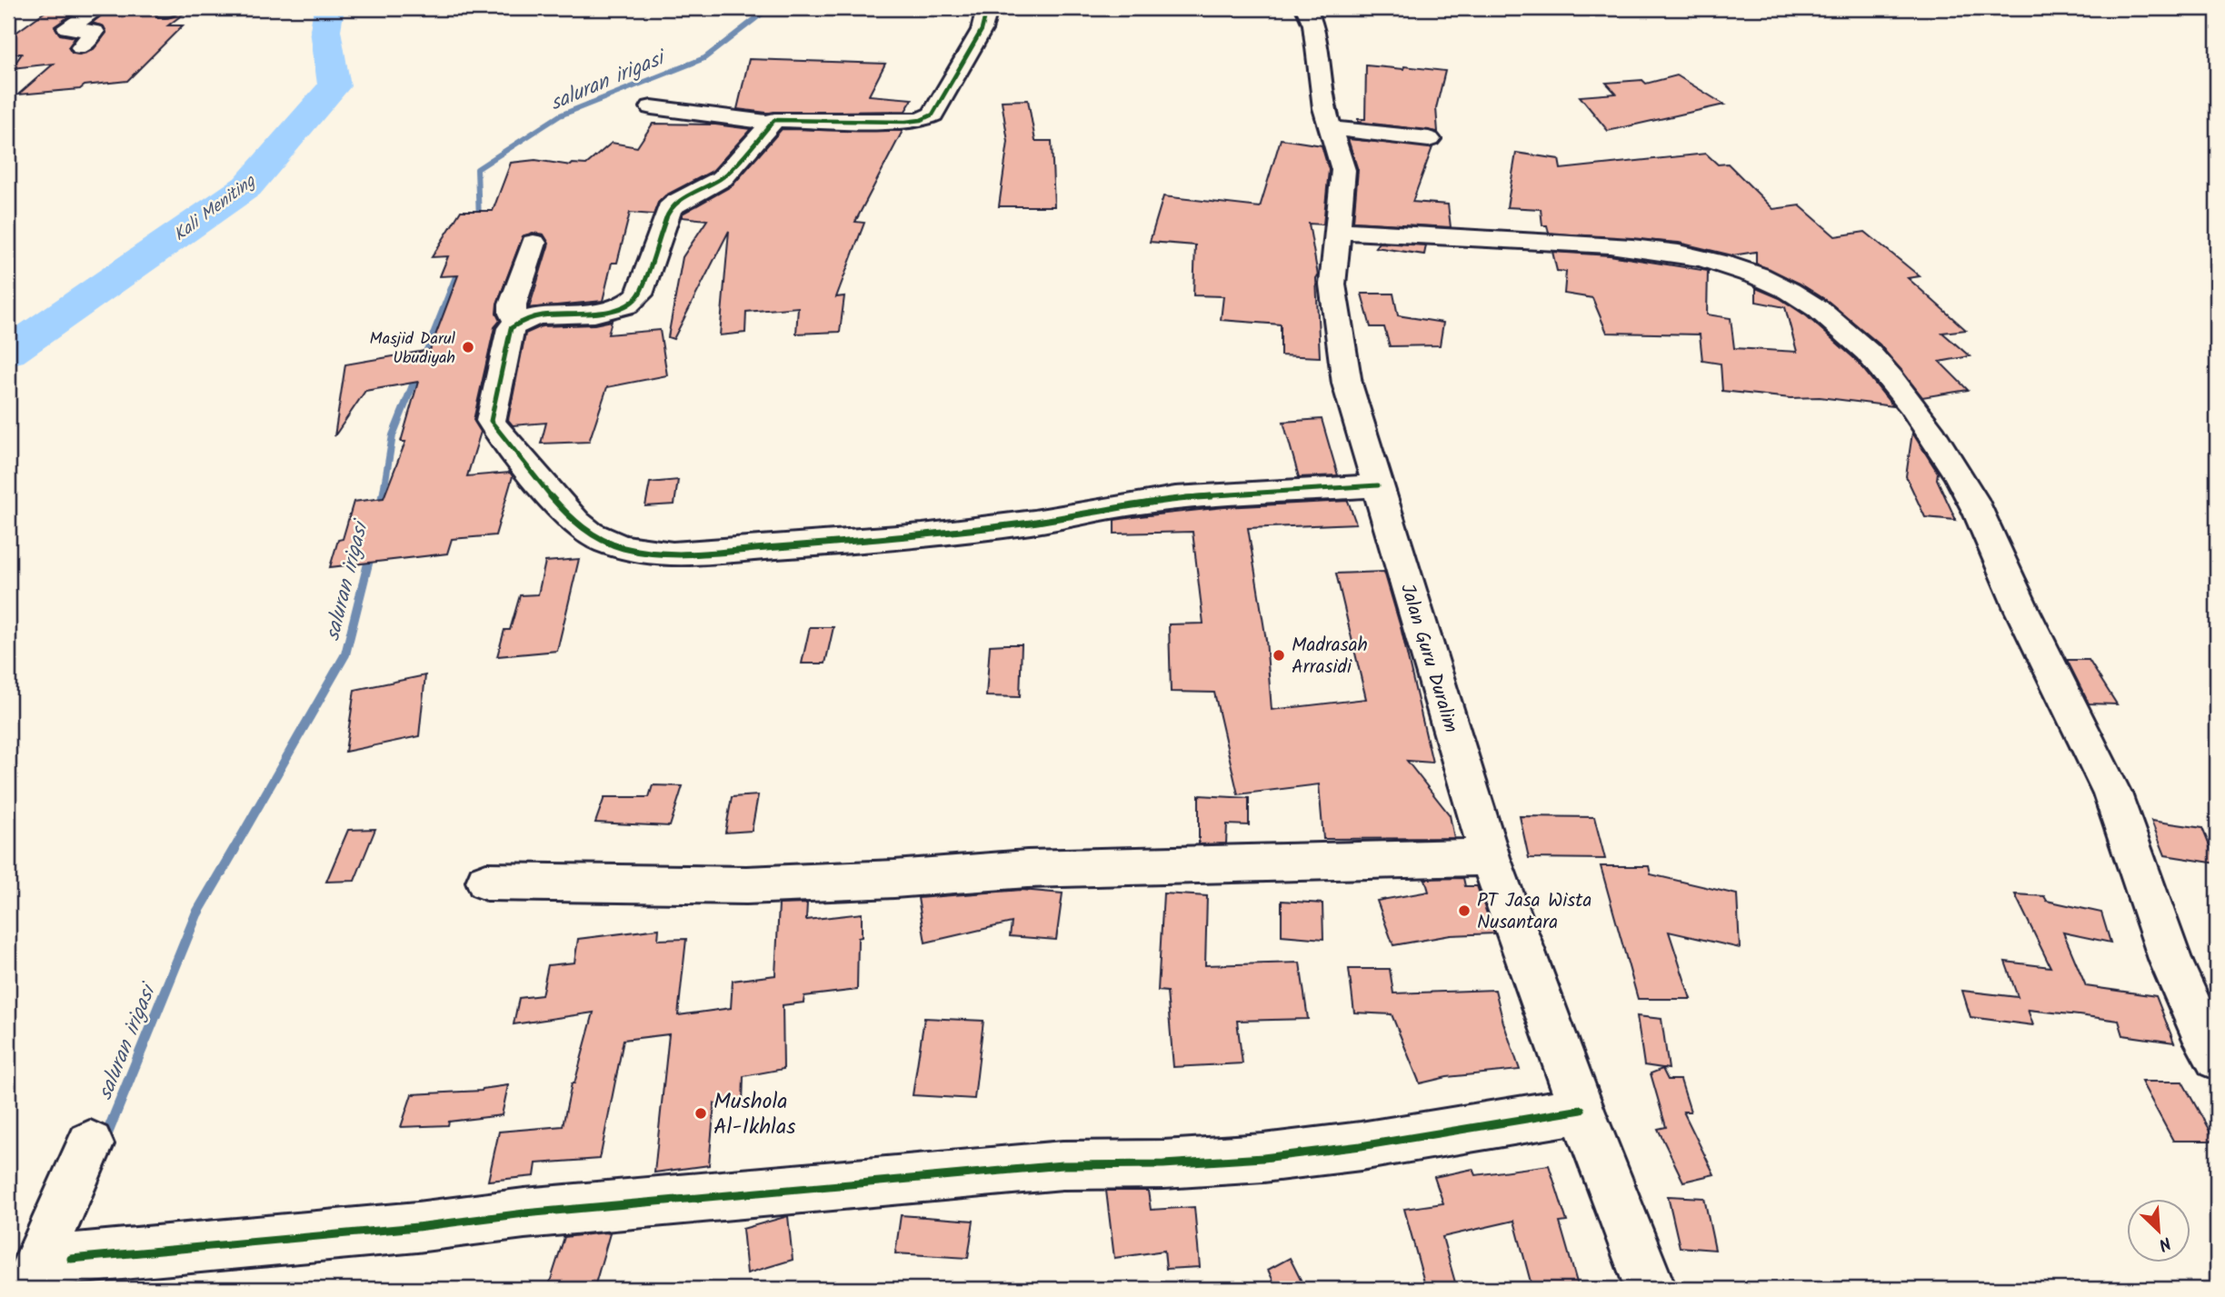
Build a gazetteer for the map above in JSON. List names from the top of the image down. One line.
{"streets":{"street":["Jalan Guru Duralim"]},"water":["saluran irigasi","Kali Meniting"],"places":["Masjid Darul Ubudiyah","Madrasah Arrasidi","PT Jasa Wista Nusantara","Mushola Al-Ikhlas"],"north":"bottom right"}
